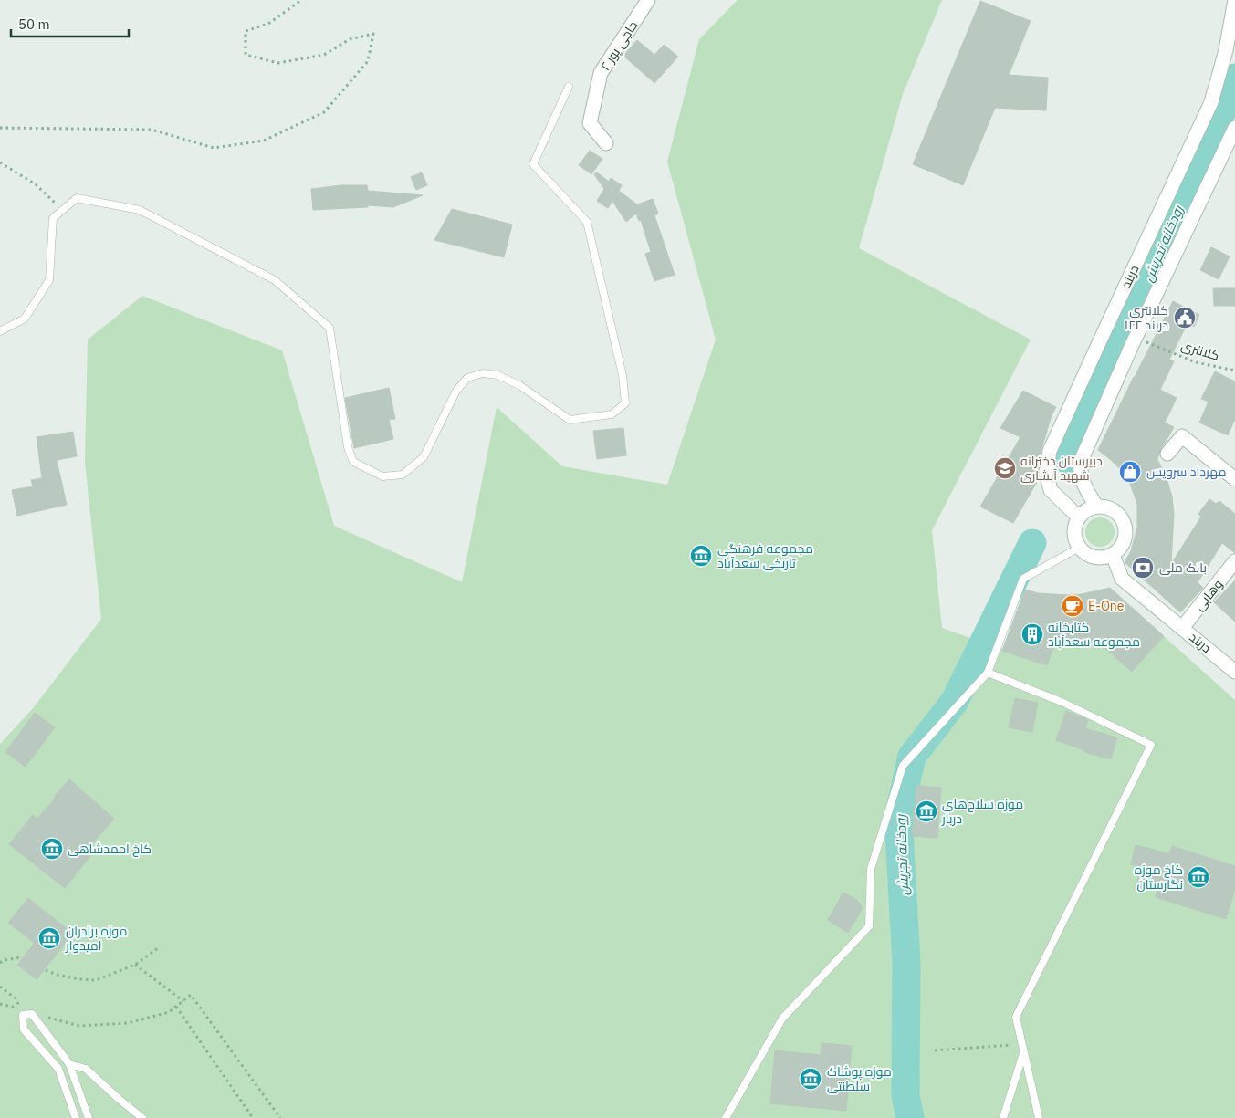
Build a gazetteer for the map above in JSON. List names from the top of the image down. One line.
{"streets":{"main road":["حاجی پور ۲","دربند","وهابی"],"path":["کلانتری"]},"crossings":[["دربند","وهابی"]],"water":["رودخانه تجریش"],"places":{"public building":["کلانتری ۱۲۲ دربند"],"school or university":["دبیرستان دخترانه شهید آبشاری"],"shop":["مهرداد سرویس"],"museum":["مجموعه فرهنگی تاریخی سعدآباد","موزه سلاح‌های دربار","کاخ احمدشاهی","کاخ موزه نگارستان","موزه برادران امیدوار","موزه پوشاک سلطنتی"],"bank":["بانک ملی"],"cafe":["E-One"],"building":["کتابخانه مجموعه سعدآباد"]},"scale_bar":"50 m"}
